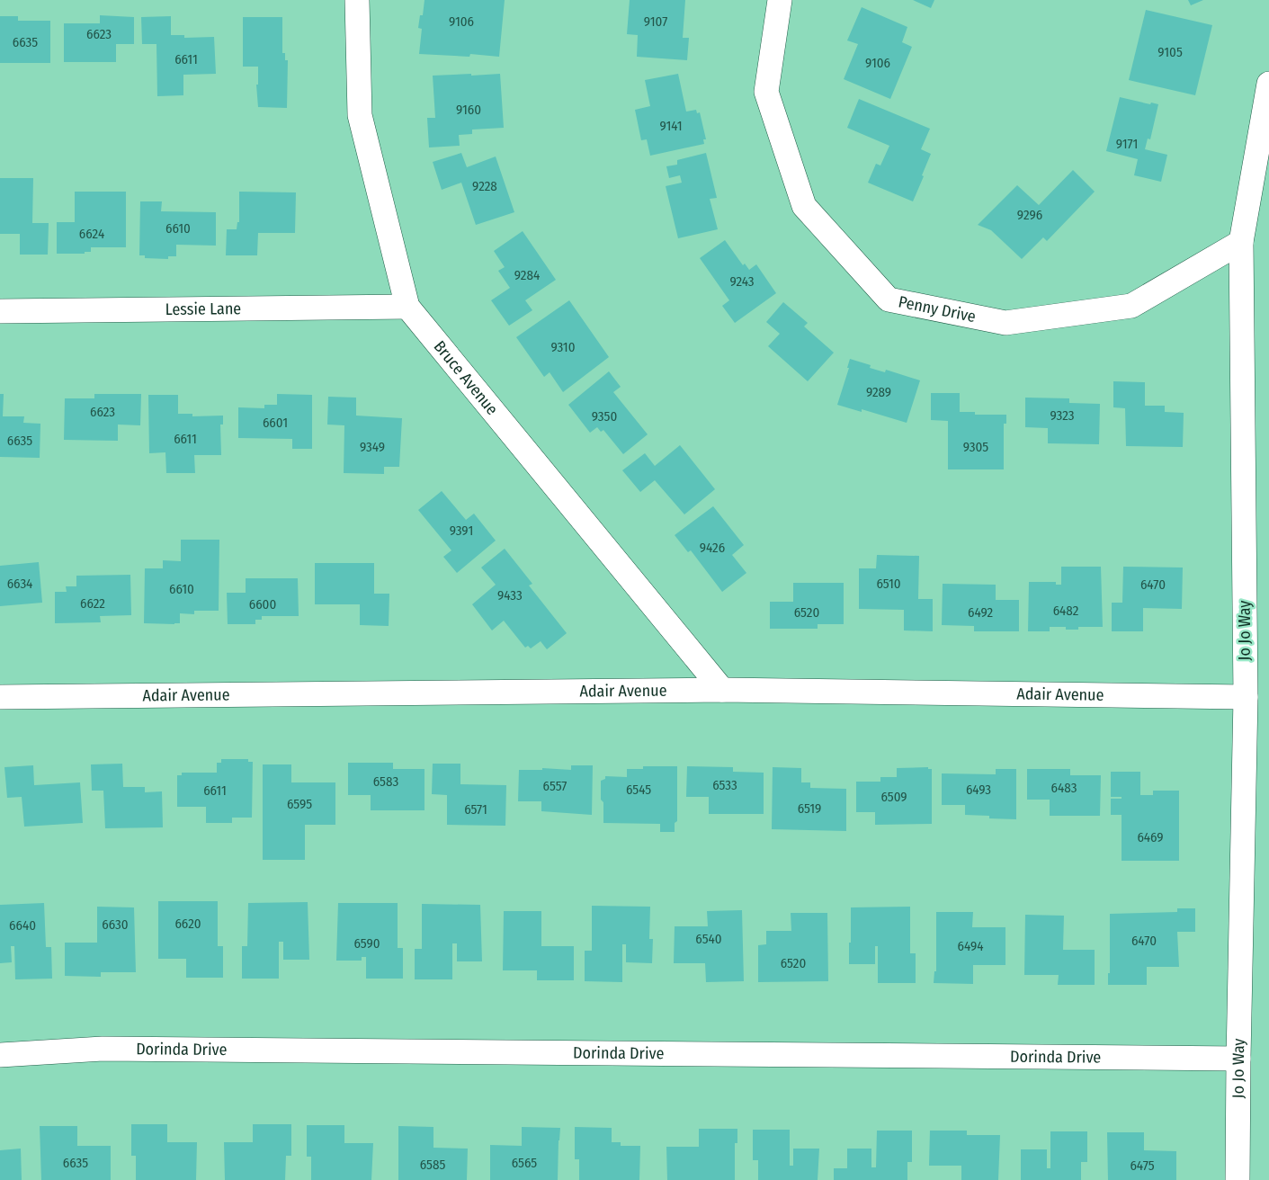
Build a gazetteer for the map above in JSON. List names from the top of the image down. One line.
{"streets":{"street":["Lessie Lane","Penny Drive","Bruce Avenue","Jo Jo Way","Adair Avenue","Dorinda Drive"]},"crossings":[["Lessie Lane","Bruce Avenue"],["Penny Drive","Jo Jo Way"],["Bruce Avenue","Adair Avenue"],["Jo Jo Way","Adair Avenue"],["Jo Jo Way","Dorinda Drive"]],"house_numbers":["9106","9107","6623","6635","9105","6611","9106","9160","9141","9171","9228","9296","6610","6624","9284","9243","9310","9289","6623","9323","9350","6601","6611","6635","9349","9305","9391","9426","6634","6510","6470","6610","9433","6622","6600","6482","6520","6492","6583","6533","6557","6483","6545","6493","6611","6509","6595","6519","6571","6469","6620","6630","6640","6540","6470","6590","6494","6520","6635","6565","6585","6475"]}
